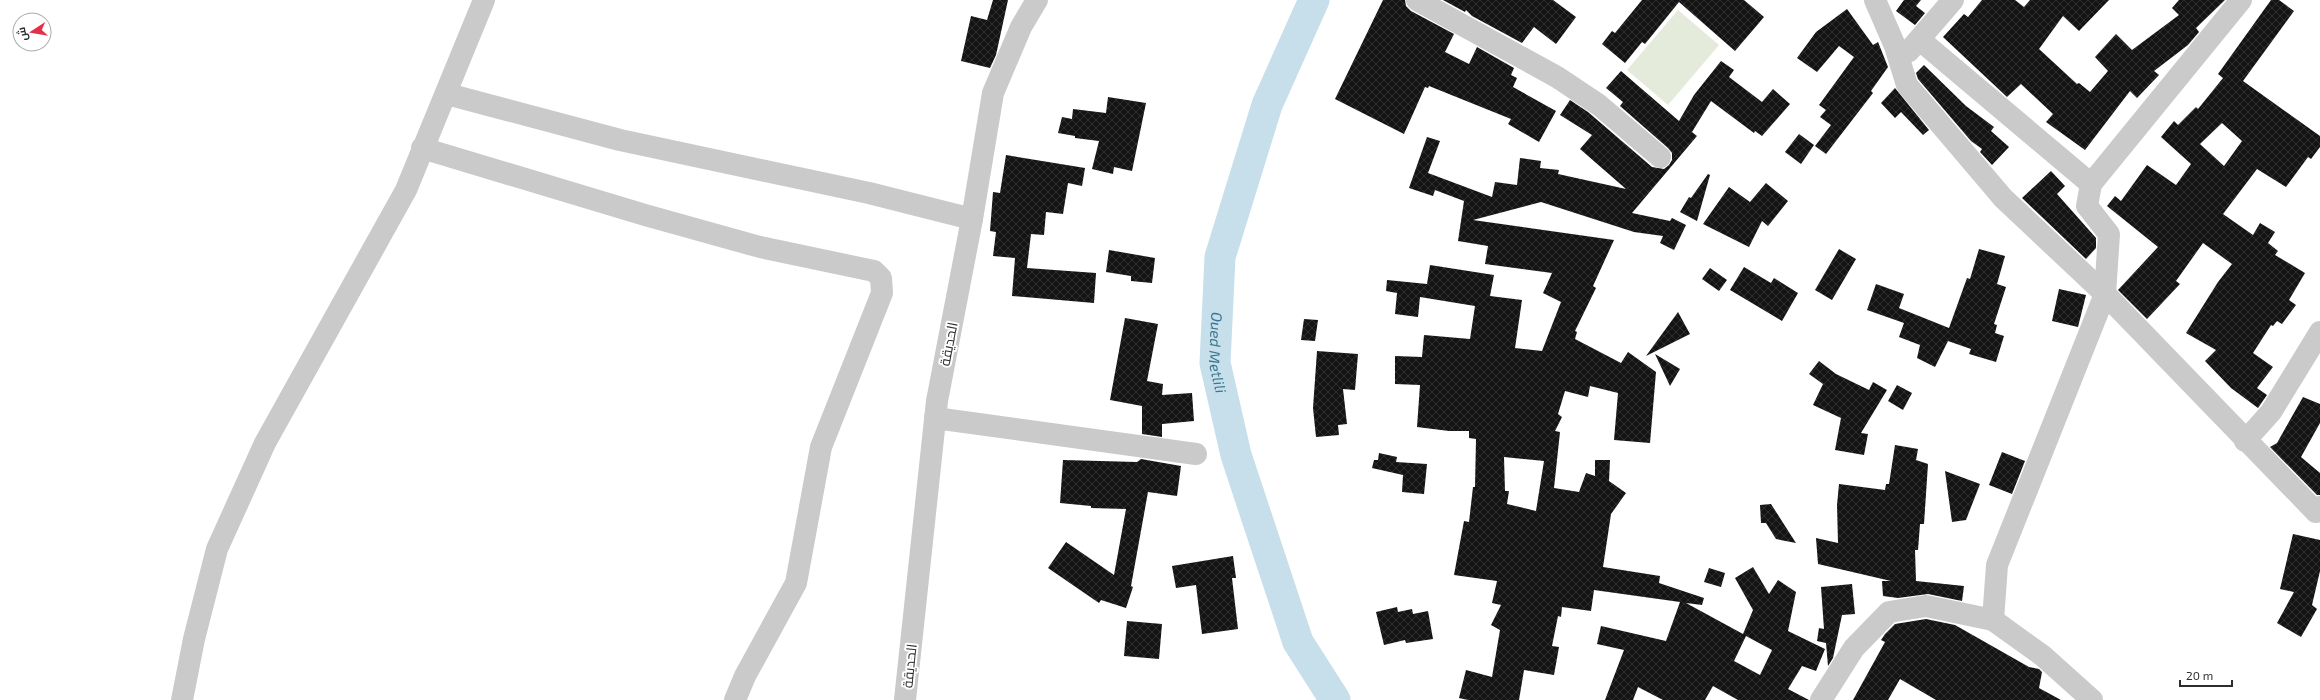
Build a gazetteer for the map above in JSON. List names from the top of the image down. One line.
{"streets":{"street":["الحديقة"]},"water":["Oued Metlili"],"scale_bar":"20 m","north":"left"}
